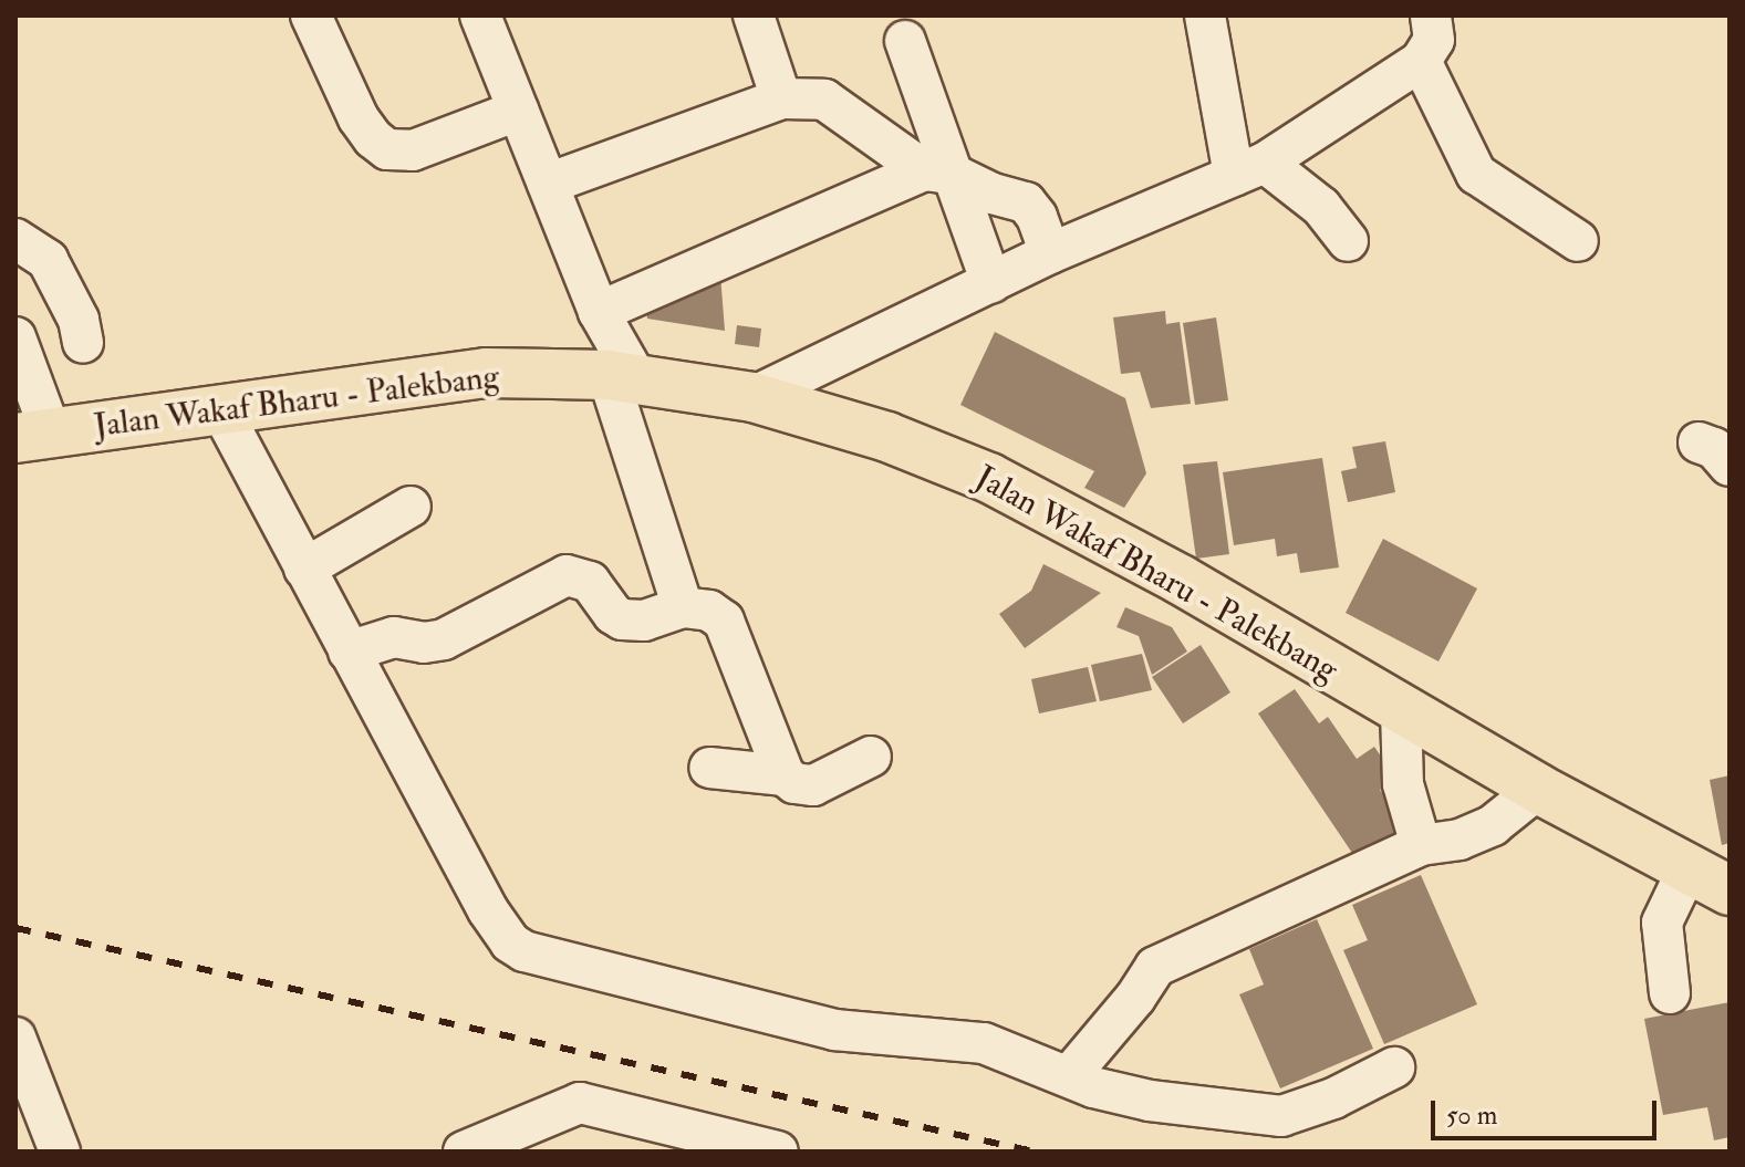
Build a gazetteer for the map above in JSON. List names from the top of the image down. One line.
{"streets":{"main road":["Jalan Wakaf Bharu - Palekbang"]},"scale_bar":"50 m"}
